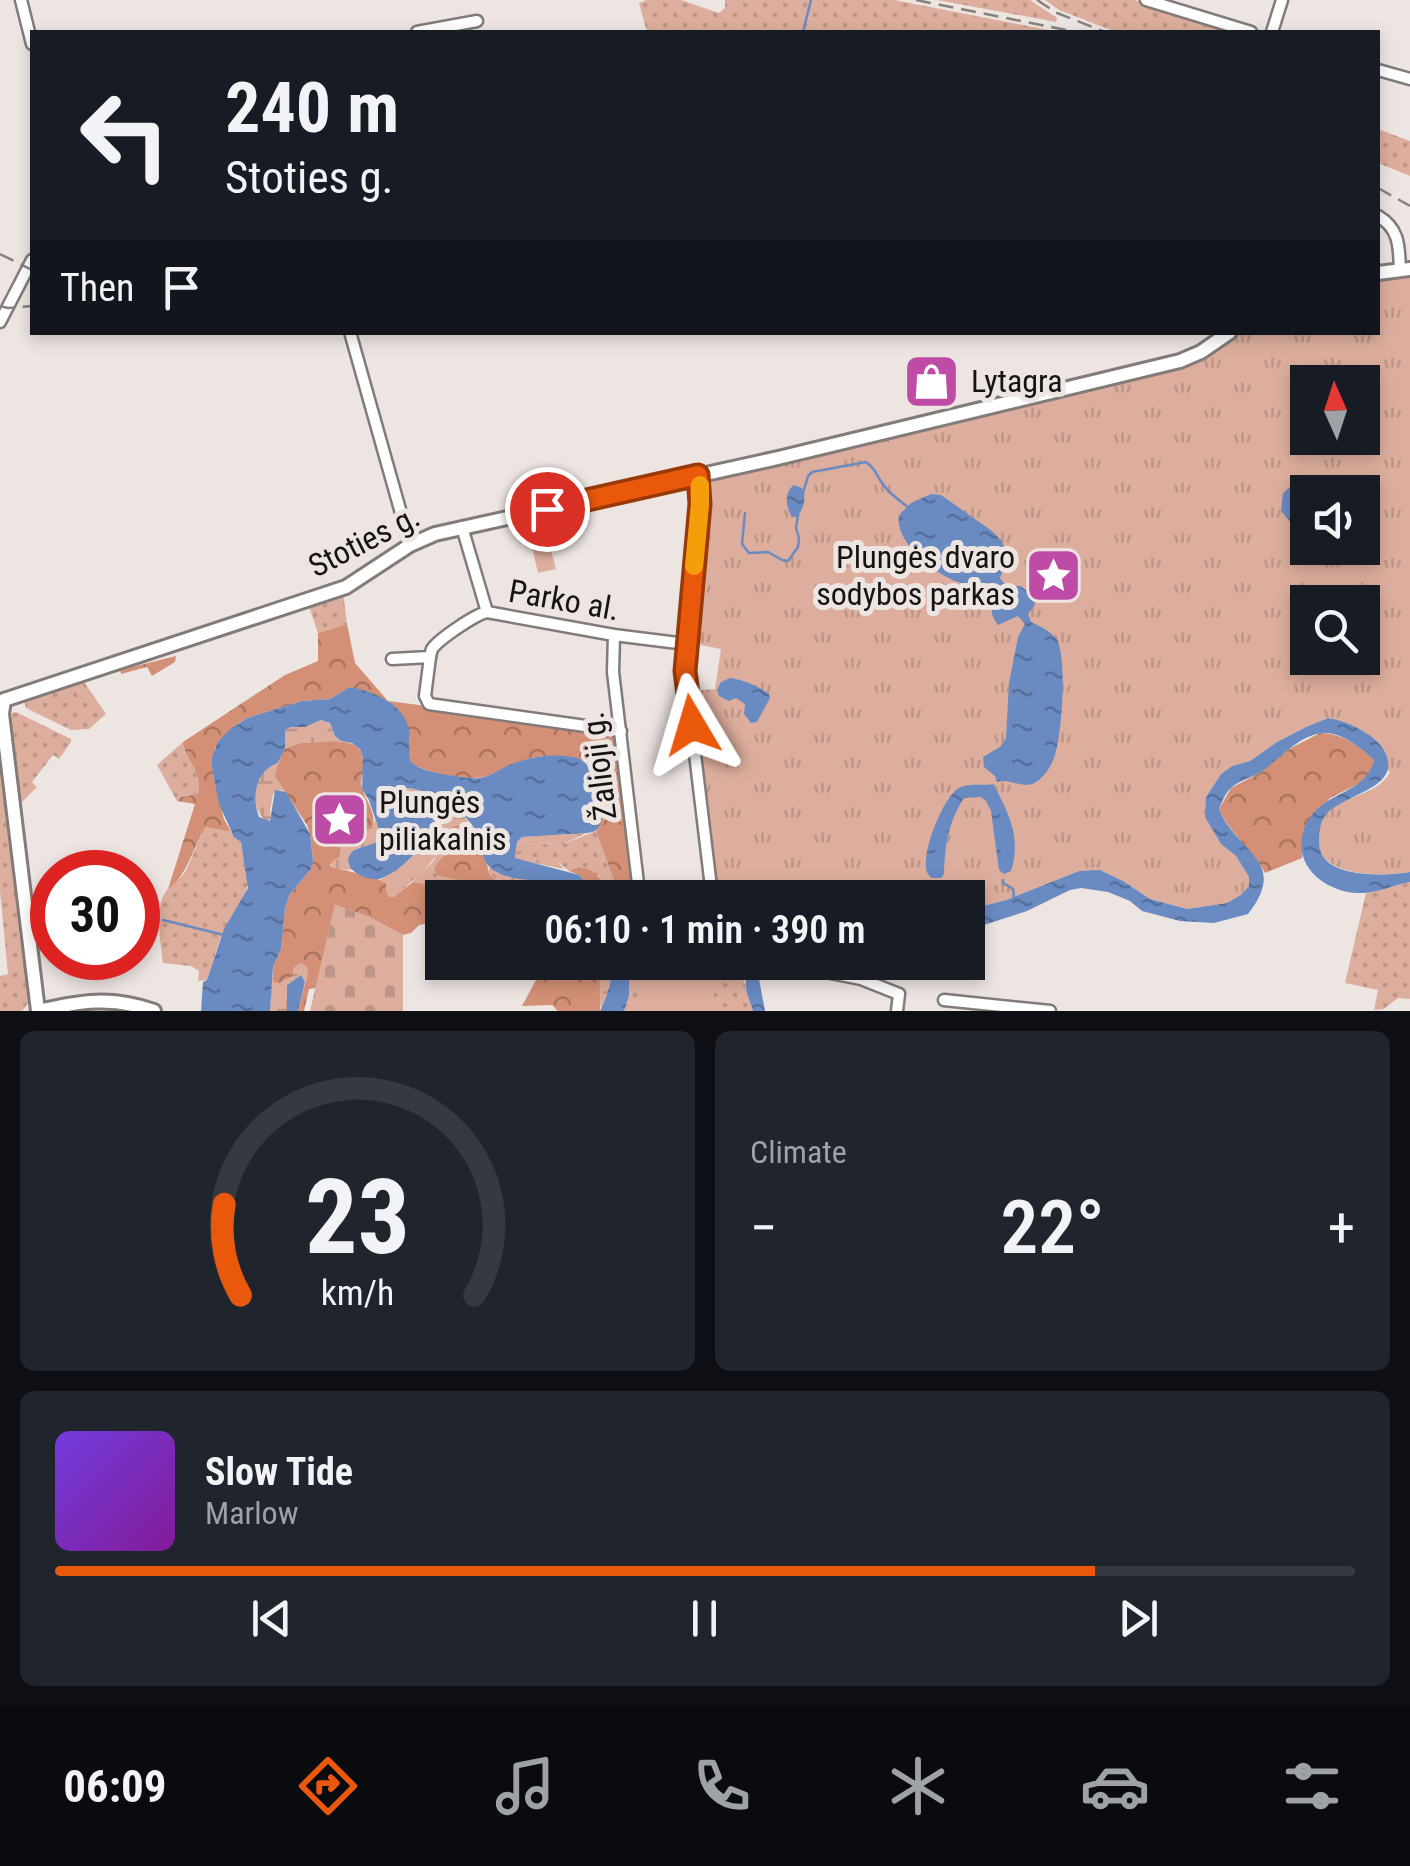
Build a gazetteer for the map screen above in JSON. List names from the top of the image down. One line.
{"streets":{"main road":["Stoties g."],"street":["Parko al.","Žalioji g."]},"crossings":[["Parko al.","Žalioji g."]],"places":{"shop":["Lytagra"],"place":["Plungės dvaro sodybos parkas","Plungės piliakalnis"]},"north":"top","page":{"turn":["240 m","Stoties g."],"then":"Then","limit":"30","trip":"06:10 · 1 min · 390 m","tile":"Climate","heat":["−","22°","+"],"song":["Slow Tide","Marlow"],"tabs":"06:09","gauge":["23","km/h"]}}
